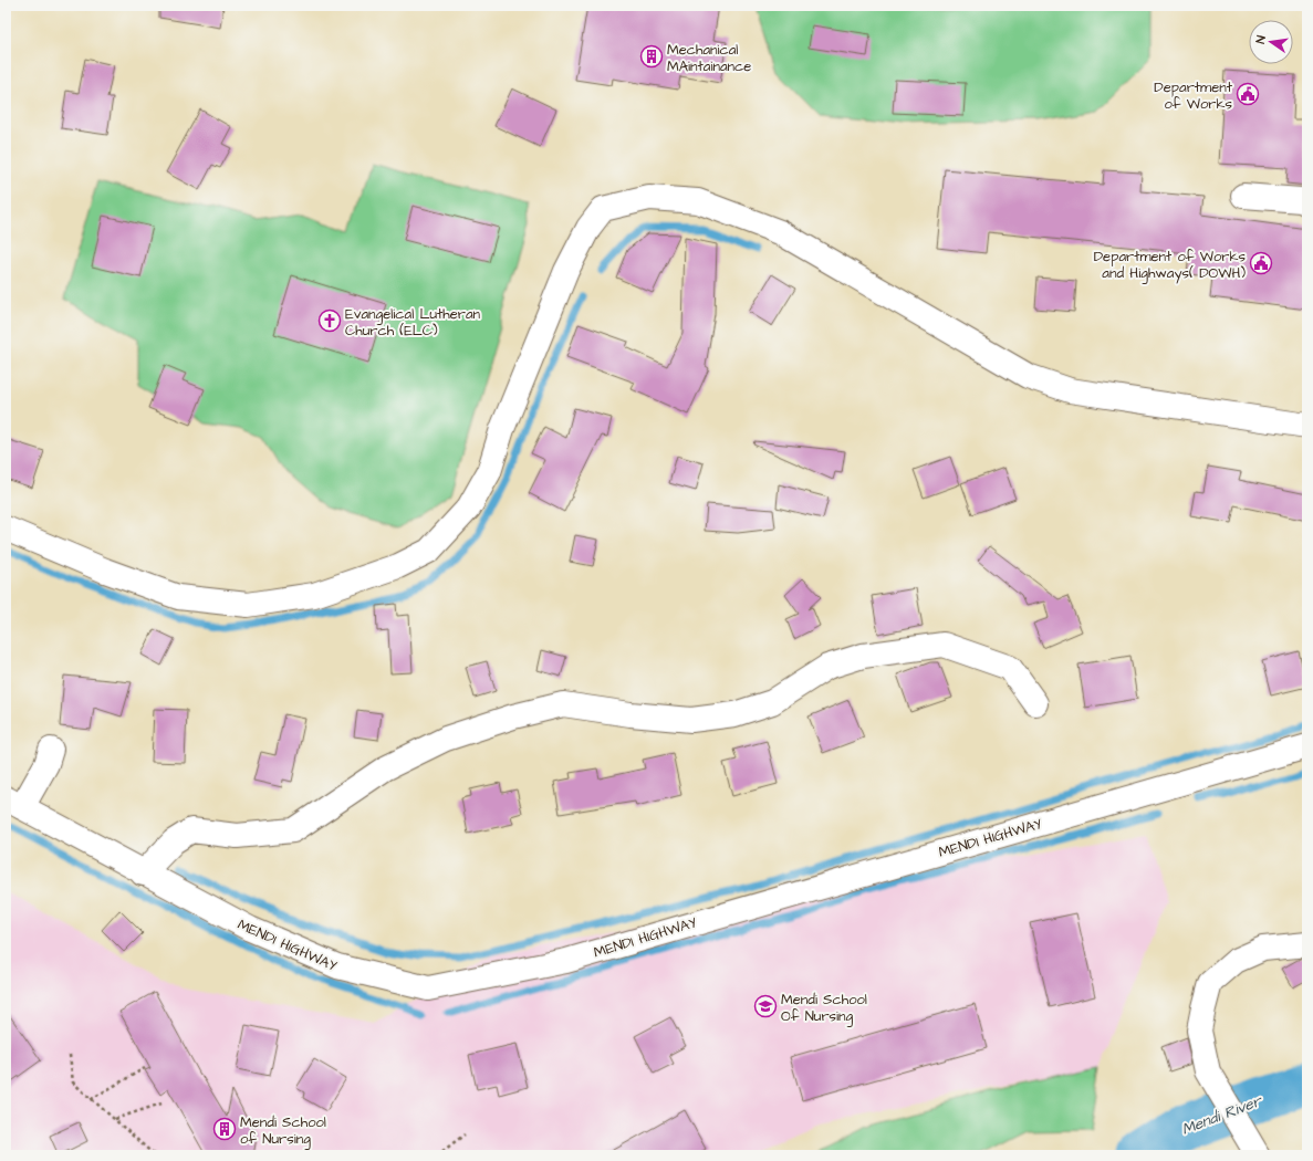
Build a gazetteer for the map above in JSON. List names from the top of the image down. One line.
{"streets":{"street":["MENDI HIGHWAY"]},"water":["Mendi River"],"places":{"building":["Mechanical MAintainance","Mendi School of Nursing"],"public building":["Department of Works","Department of Works and Highways( DOWH)"],"church":["Evangelical Lutheran Church (ELC)"],"school or university":["Mendi School Of Nursing"]},"north":"left"}
